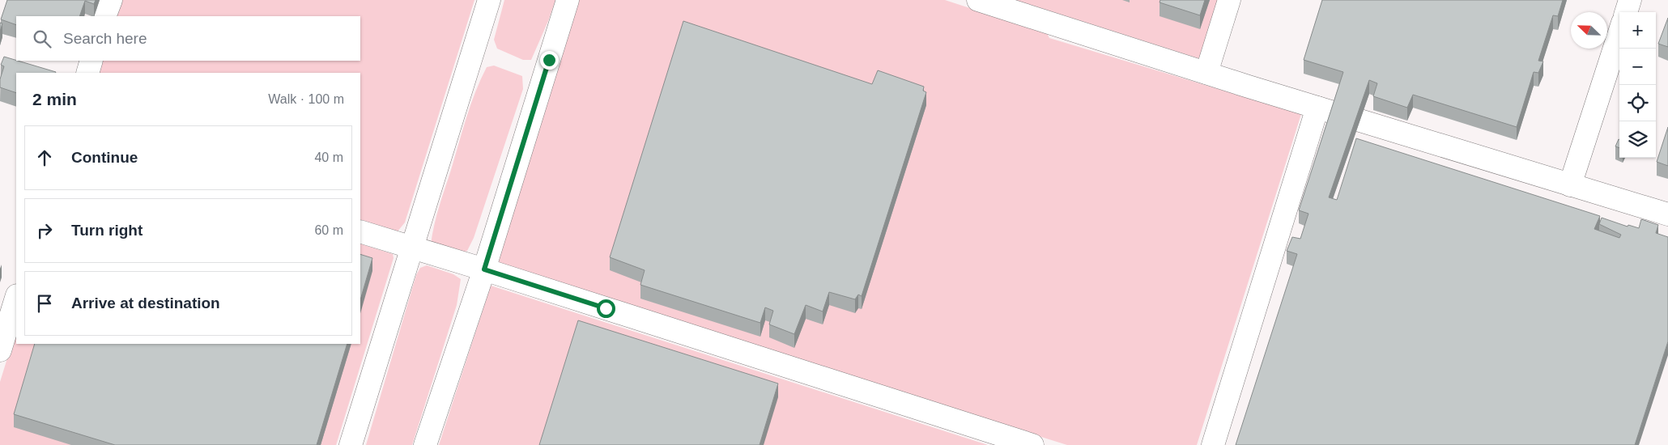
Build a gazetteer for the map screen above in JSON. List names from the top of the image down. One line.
{"north":"top left","page":{"map_buttons":["+","−"],"search":"Search here","heading":["2 min","Walk · 100 m"],"list":[["Continue","40 m"],["Turn right","60 m"],"Arrive at destination"]}}
